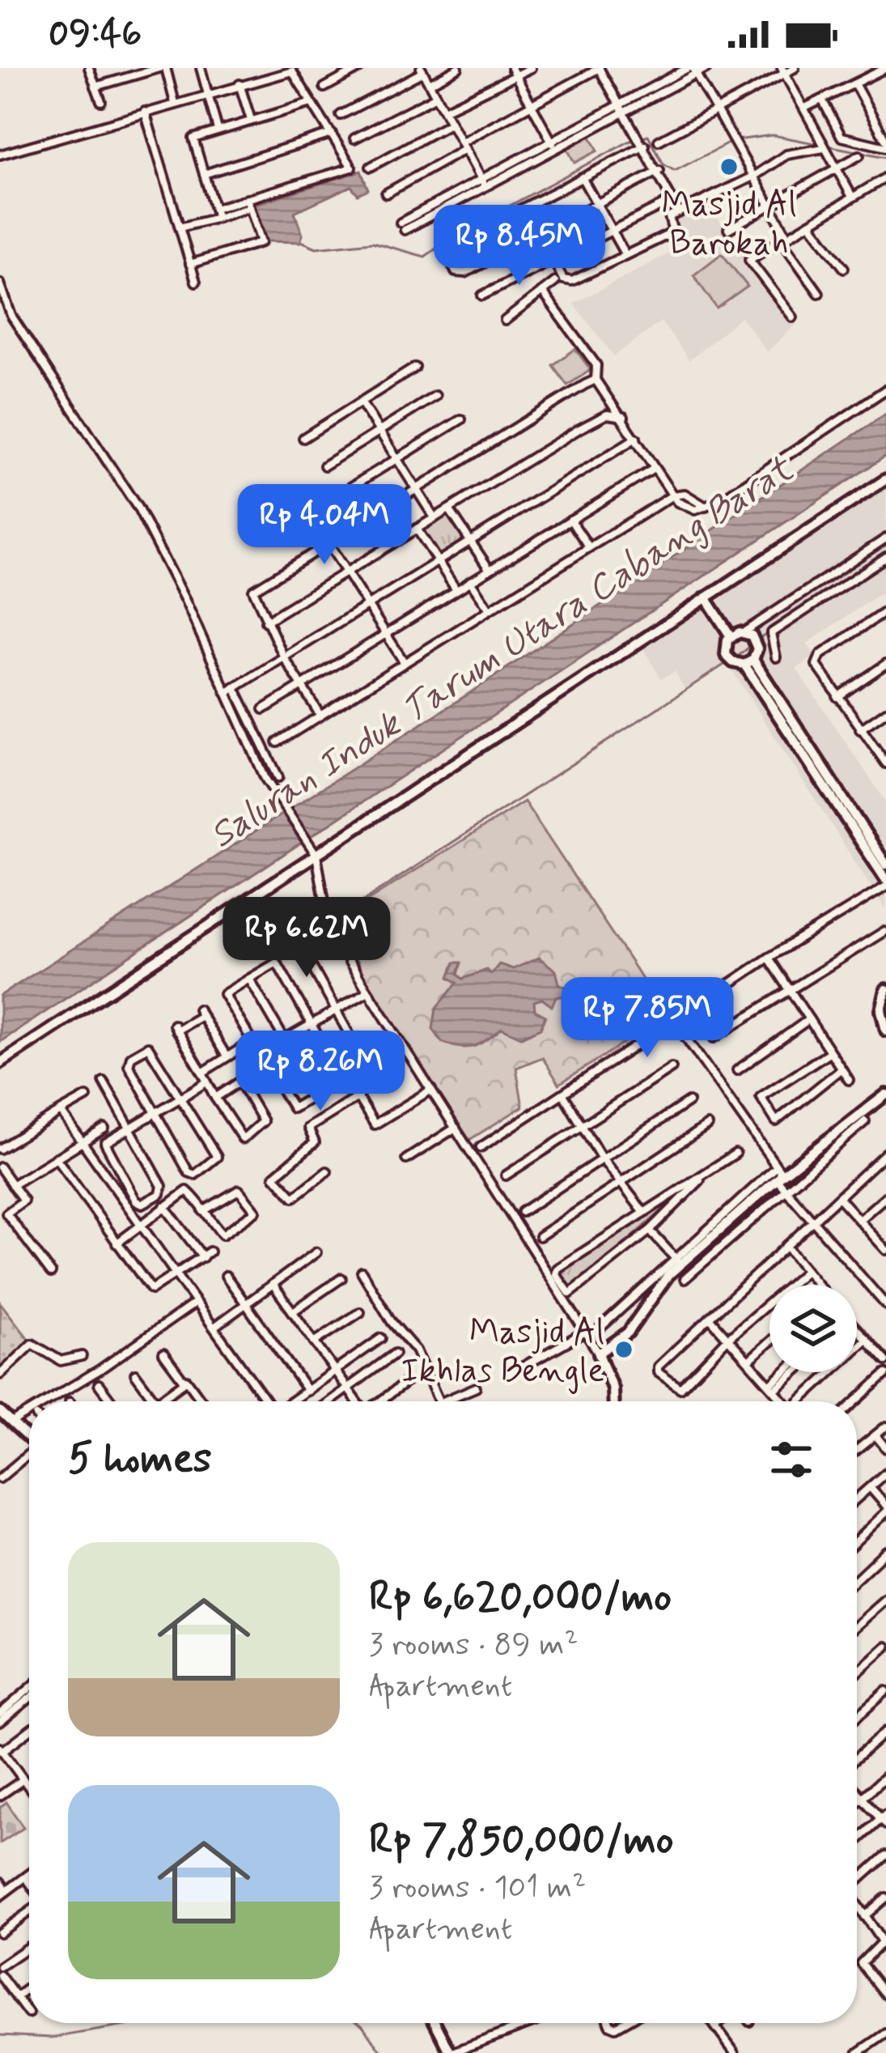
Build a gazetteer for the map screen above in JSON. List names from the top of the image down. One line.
{"water":["Saluran Induk Tarum Utara Cabang Barat"],"places":["Masjid Al Barokah","Masjid Al Ikhlas Bengle"],"page":{"status":"09:46","price":["Rp 8.45M","Rp 4.04M","Rp 6.62M","Rp 7.85M","Rp 8.26M"],"heading":"5 homes","list":[{"name":"Rp 6,620,000/mo","note":"3 rooms · 89 m² · Apartment"},{"name":"Rp 7,850,000/mo","note":"3 rooms · 101 m² · Apartment"}]}}
